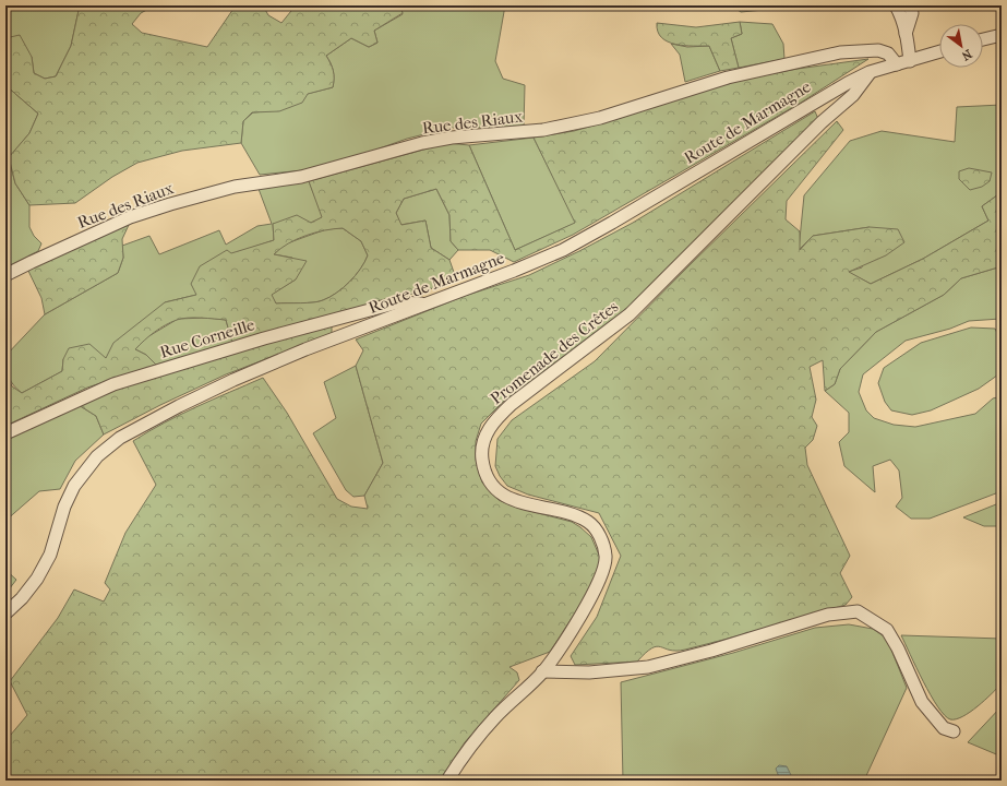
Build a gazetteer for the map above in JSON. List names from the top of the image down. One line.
{"streets":{"street":["Rue des Riaux","Route de Marmagne","Rue Corneille","Promenade des Crêtes"]},"crossings":[["Rue des Riaux","Route de Marmagne"],["Route de Marmagne","Rue Corneille"],["Route de Marmagne","Promenade des Crêtes"]],"north":"bottom right"}
